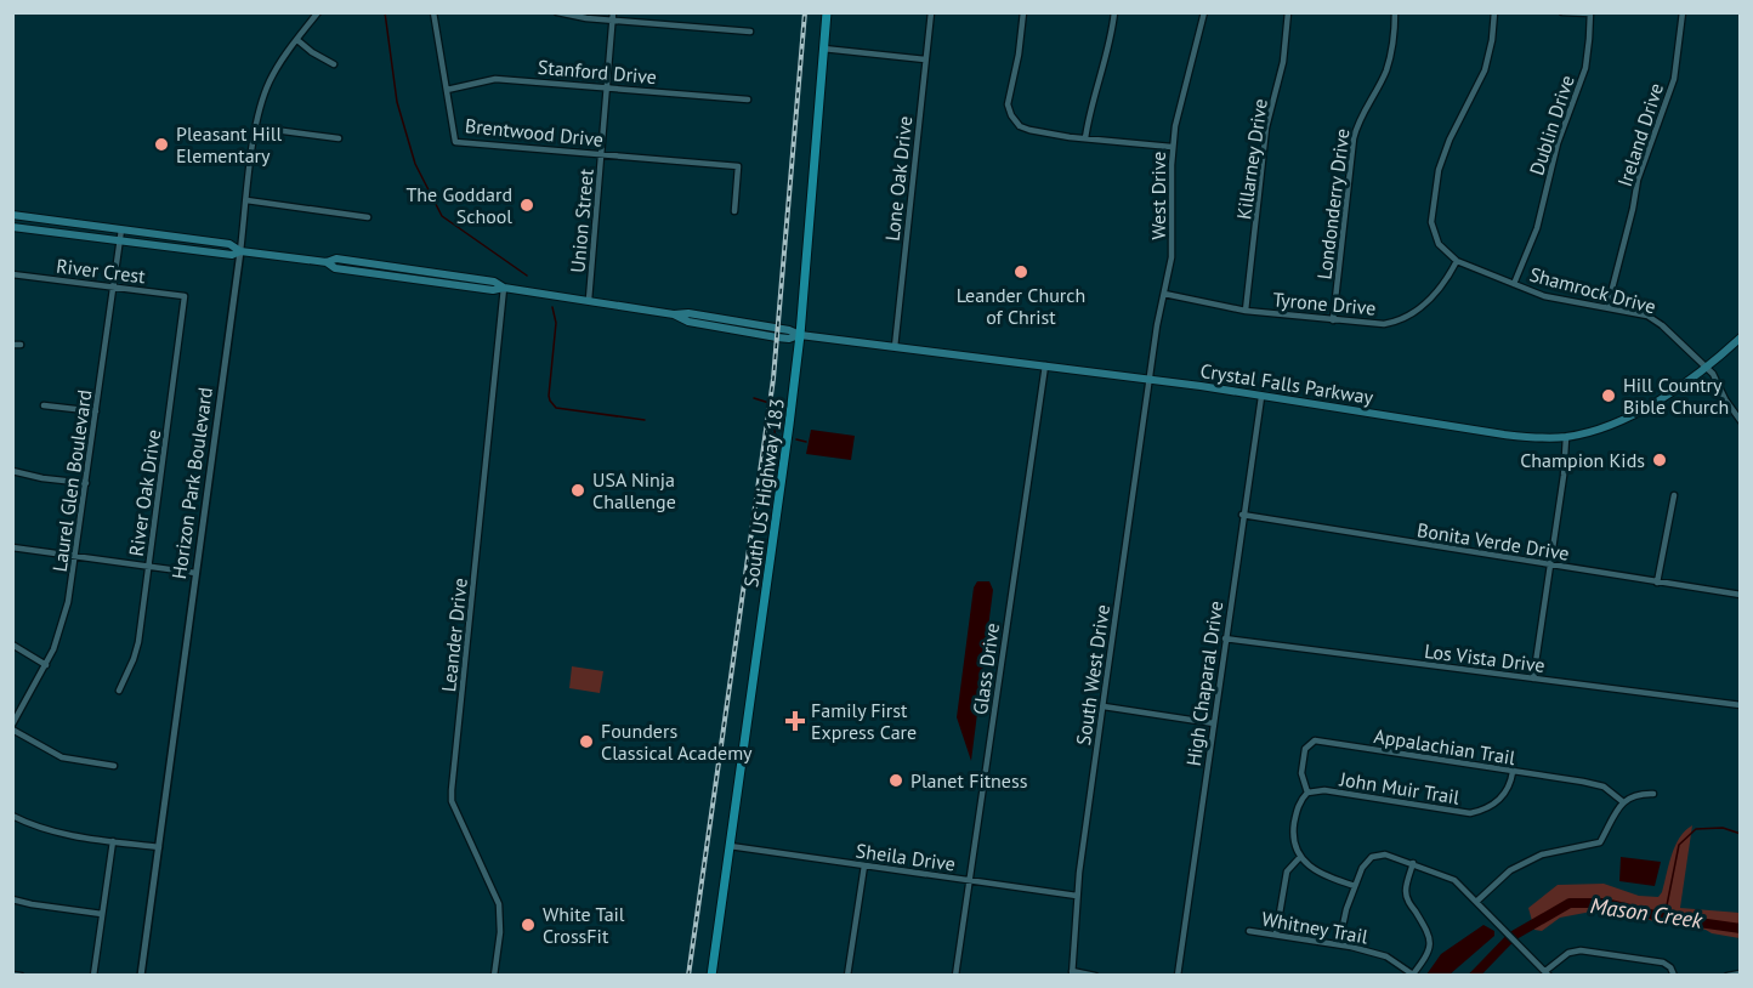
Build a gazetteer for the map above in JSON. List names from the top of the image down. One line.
{"streets":{"main road":["Crystal Falls Parkway","South US Highway 183"],"street":["Stanford Drive","Dublin Drive","Brentwood Drive","Ireland Drive","Killarney Drive","Lone Oak Drive","West Drive","Londonderry Drive","Union Street","River Crest","Shamrock Drive","Tyrone Drive","Laurel Glen Boulevard","Horizon Park Boulevard","River Oak Drive","Bonita Verde Drive","Leander Drive","Los Vista Drive","Glass Drive","South West Drive","High Chaparal Drive","Appalachian Trail","John Muir Trail","Sheila Drive","Whitney Trail"]},"crossings":[["Stanford Drive","Brentwood Drive"],["Stanford Drive","Union Street"],["Dublin Drive","Shamrock Drive"],["Brentwood Drive","Union Street"],["Ireland Drive","Shamrock Drive"],["Killarney Drive","Tyrone Drive"],["Lone Oak Drive","Crystal Falls Parkway"],["West Drive","Tyrone Drive"],["West Drive","Crystal Falls Parkway"],["West Drive","South West Drive"],["Londonderry Drive","Tyrone Drive"],["Union Street","Crystal Falls Parkway"],["River Crest","Laurel Glen Boulevard"],["River Crest","River Oak Drive"],["Shamrock Drive","Tyrone Drive"],["Shamrock Drive","Crystal Falls Parkway"],["Crystal Falls Parkway","Horizon Park Boulevard"],["Crystal Falls Parkway","South US Highway 183"],["Crystal Falls Parkway","Leander Drive"],["Crystal Falls Parkway","Glass Drive"],["Crystal Falls Parkway","South West Drive"],["Crystal Falls Parkway","High Chaparal Drive"],["South US Highway 183","Sheila Drive"],["Bonita Verde Drive","High Chaparal Drive"],["Los Vista Drive","High Chaparal Drive"],["Glass Drive","Sheila Drive"],["South West Drive","Sheila Drive"],["Appalachian Trail","John Muir Trail"]],"water":["Mason Creek"],"places":{"other":["Pleasant Hill Elementary","The Goddard School","Leander Church of Christ","Hill Country Bible Church","Champion Kids","USA Ninja Challenge","Founders Classical Academy","Planet Fitness","White Tail CrossFit"],"health":["Family First Express Care"]}}
